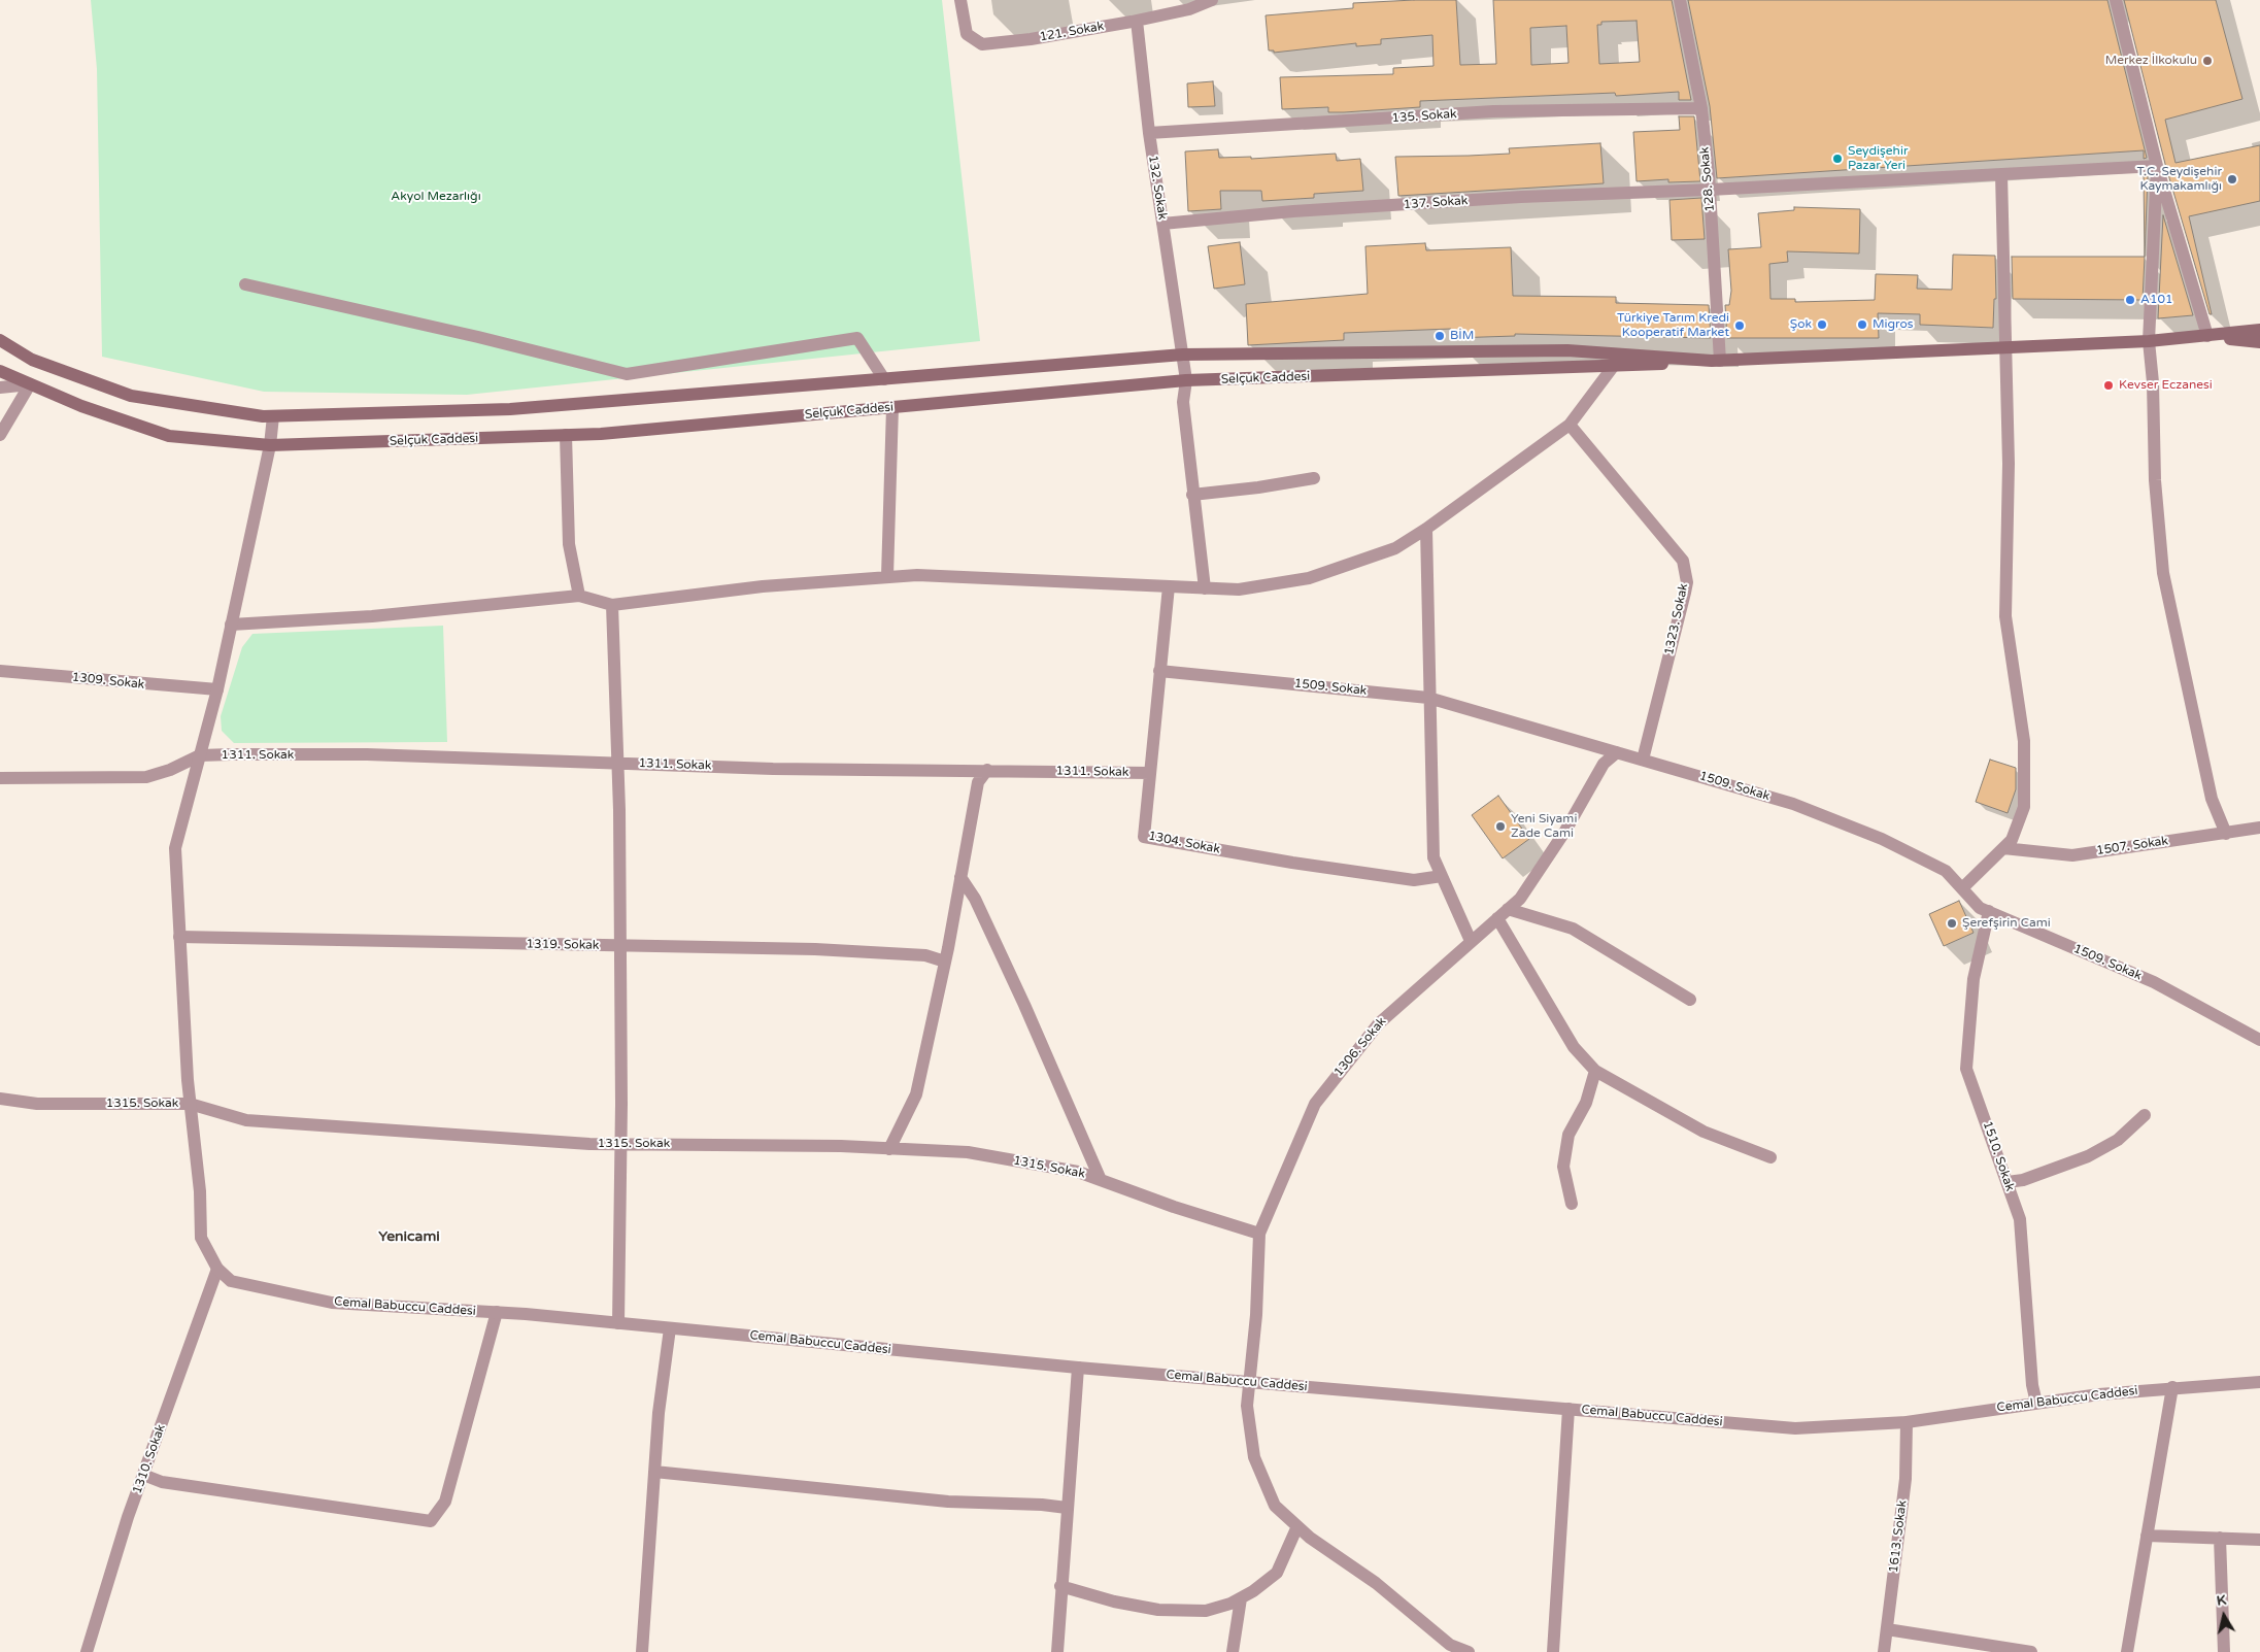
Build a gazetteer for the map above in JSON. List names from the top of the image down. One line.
{"streets":{"main road":["Selçuk Caddesi"],"street":["121. Sokak","135. Sokak","128. Sokak","132. Sokak","137. Sokak","1323. Sokak","1309. Sokak","1509. Sokak","1311. Sokak","1304. Sokak","1507. Sokak","1319. Sokak","1306. Sokak","1315. Sokak","1510. Sokak","Cemal Babuccu Caddesi","1310. Sokak","1613. Sokak"]},"crossings":[["121. Sokak","132. Sokak"],["135. Sokak","128. Sokak"],["135. Sokak","132. Sokak"],["128. Sokak","137. Sokak"],["128. Sokak","Selçuk Caddesi"],["132. Sokak","137. Sokak"],["132. Sokak","Selçuk Caddesi"],["1323. Sokak","1509. Sokak"],["1509. Sokak","1304. Sokak"],["1509. Sokak","1306. Sokak"],["1509. Sokak","1510. Sokak"],["1311. Sokak","1304. Sokak"],["1306. Sokak","1315. Sokak"],["1306. Sokak","Cemal Babuccu Caddesi"],["1510. Sokak","Cemal Babuccu Caddesi"],["Cemal Babuccu Caddesi","1310. Sokak"],["Cemal Babuccu Caddesi","1613. Sokak"]],"districts":["Yenicami"],"parks":["Akyol Mezarlığı"],"places":["Merkez İlkokulu","Seydişehir Pazar Yeri","T.C. Seydişehir Kaymakamlığı","A101","Şok","Migros","Türkiye Tarım Kredi Kooperatif Market","BİM","Kevser Eczanesi","Yeni Siyami Zade Cami","Şerefşirin Cami"],"north":"top"}
